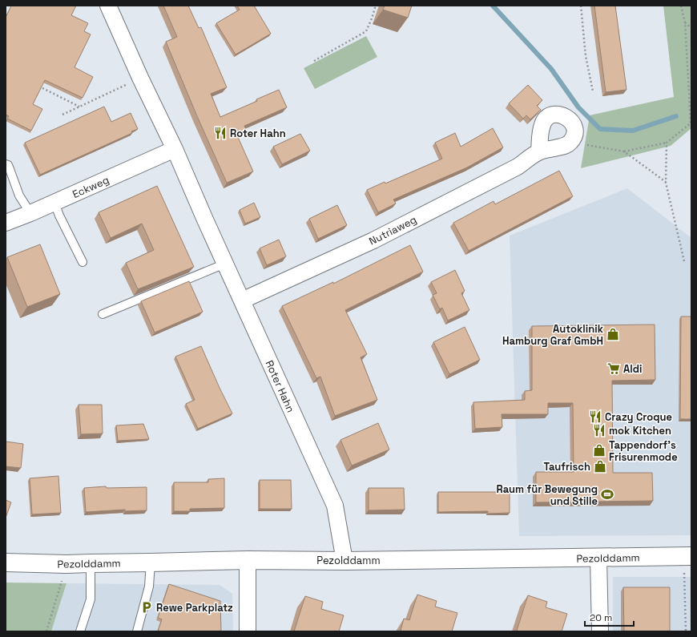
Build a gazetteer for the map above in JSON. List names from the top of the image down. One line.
{"streets":{"street":["Eckweg","Nutriaweg","Roter Hahn","Pezolddamm"]},"crossings":[["Eckweg","Roter Hahn"],["Nutriaweg","Roter Hahn"],["Roter Hahn","Pezolddamm"]],"places":{"restaurant":["Roter Hahn","Crazy Croque","mok Kitchen"],"shop":["Autoklinik Hamburg Graf GmbH","Tappendorf’s Frisurenmode","Taufrisch"],"supermarket":["Aldi"],"sports":["Raum für Bewegung und Stille"],"parking":["Rewe Parkplatz"]},"scale_bar":"20 m"}
